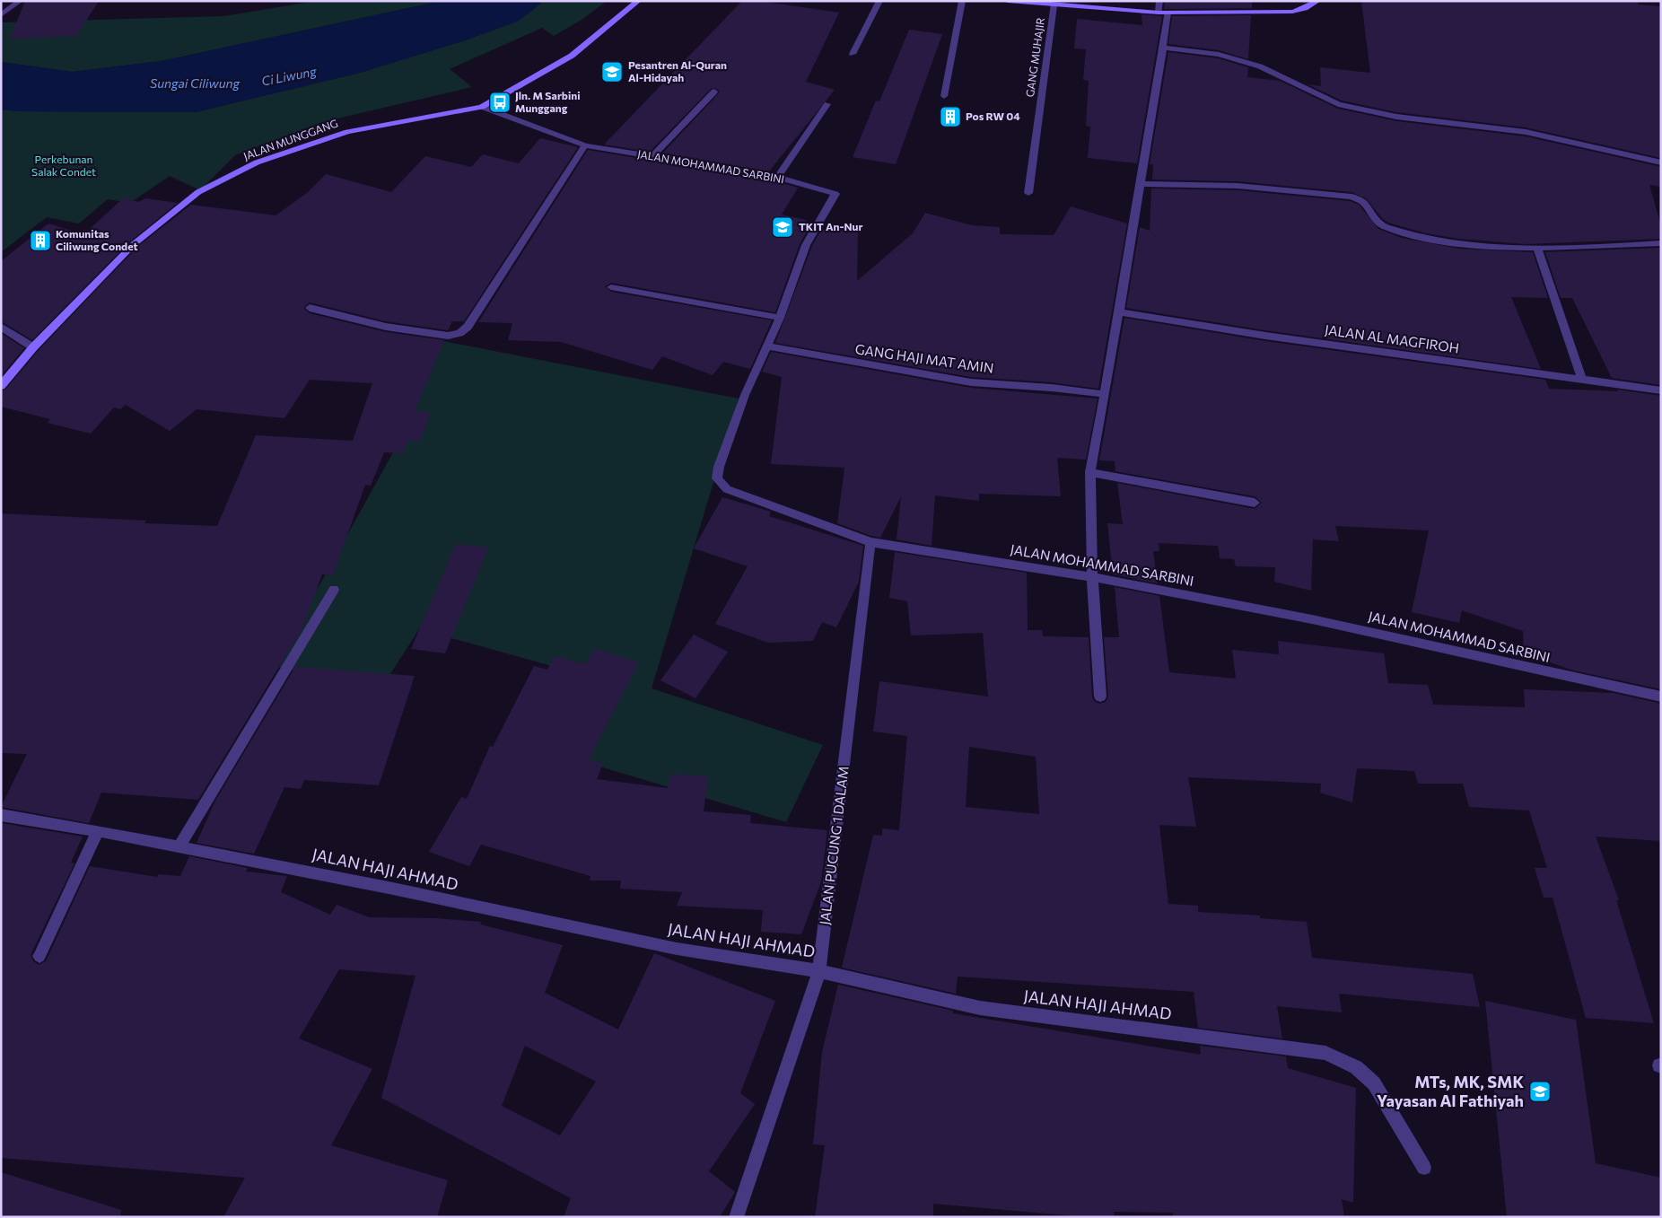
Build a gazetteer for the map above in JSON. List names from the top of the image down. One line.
{"streets":{"street":["GANG MUHAJIR","JALAN MUNGGANG","JALAN MOHAMMAD SARBINI","JALAN AL MAGFIROH","GANG HAJI MAT AMIN","JALAN PUCUNG 1 DALAM","JALAN HAJI AHMAD"]},"crossings":[["JALAN MUNGGANG","JALAN MOHAMMAD SARBINI"],["JALAN MOHAMMAD SARBINI","GANG HAJI MAT AMIN"],["JALAN MOHAMMAD SARBINI","JALAN PUCUNG 1 DALAM"],["JALAN PUCUNG 1 DALAM","JALAN HAJI AHMAD"]],"water":["Ci Liwung","Sungai Ciliwung"],"parks":["Perkebunan Salak Condet"],"places":{"school or university":["Pesantren Al-Quran Al-Hidayah","TKIT An-Nur","MTs, MK, SMK Yayasan Al Fathiyah"],"bus stop":["Jln. M Sarbini Munggang"],"building":["Pos RW 04","Komunitas Ciliwung Condet"]}}
